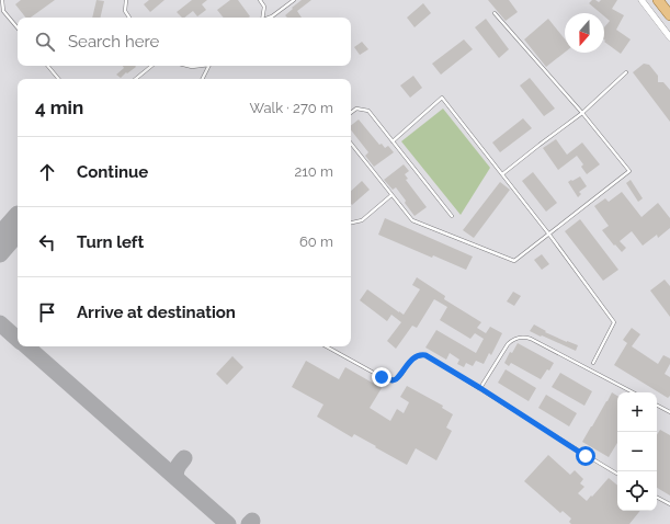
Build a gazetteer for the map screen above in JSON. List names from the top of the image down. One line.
{"north":"bottom","page":{"search":"Search here","heading":["4 min","Walk · 270 m"],"list":[["Continue","210 m"],["Turn left","60 m"],"Arrive at destination"],"map_buttons":["+","−"]}}
